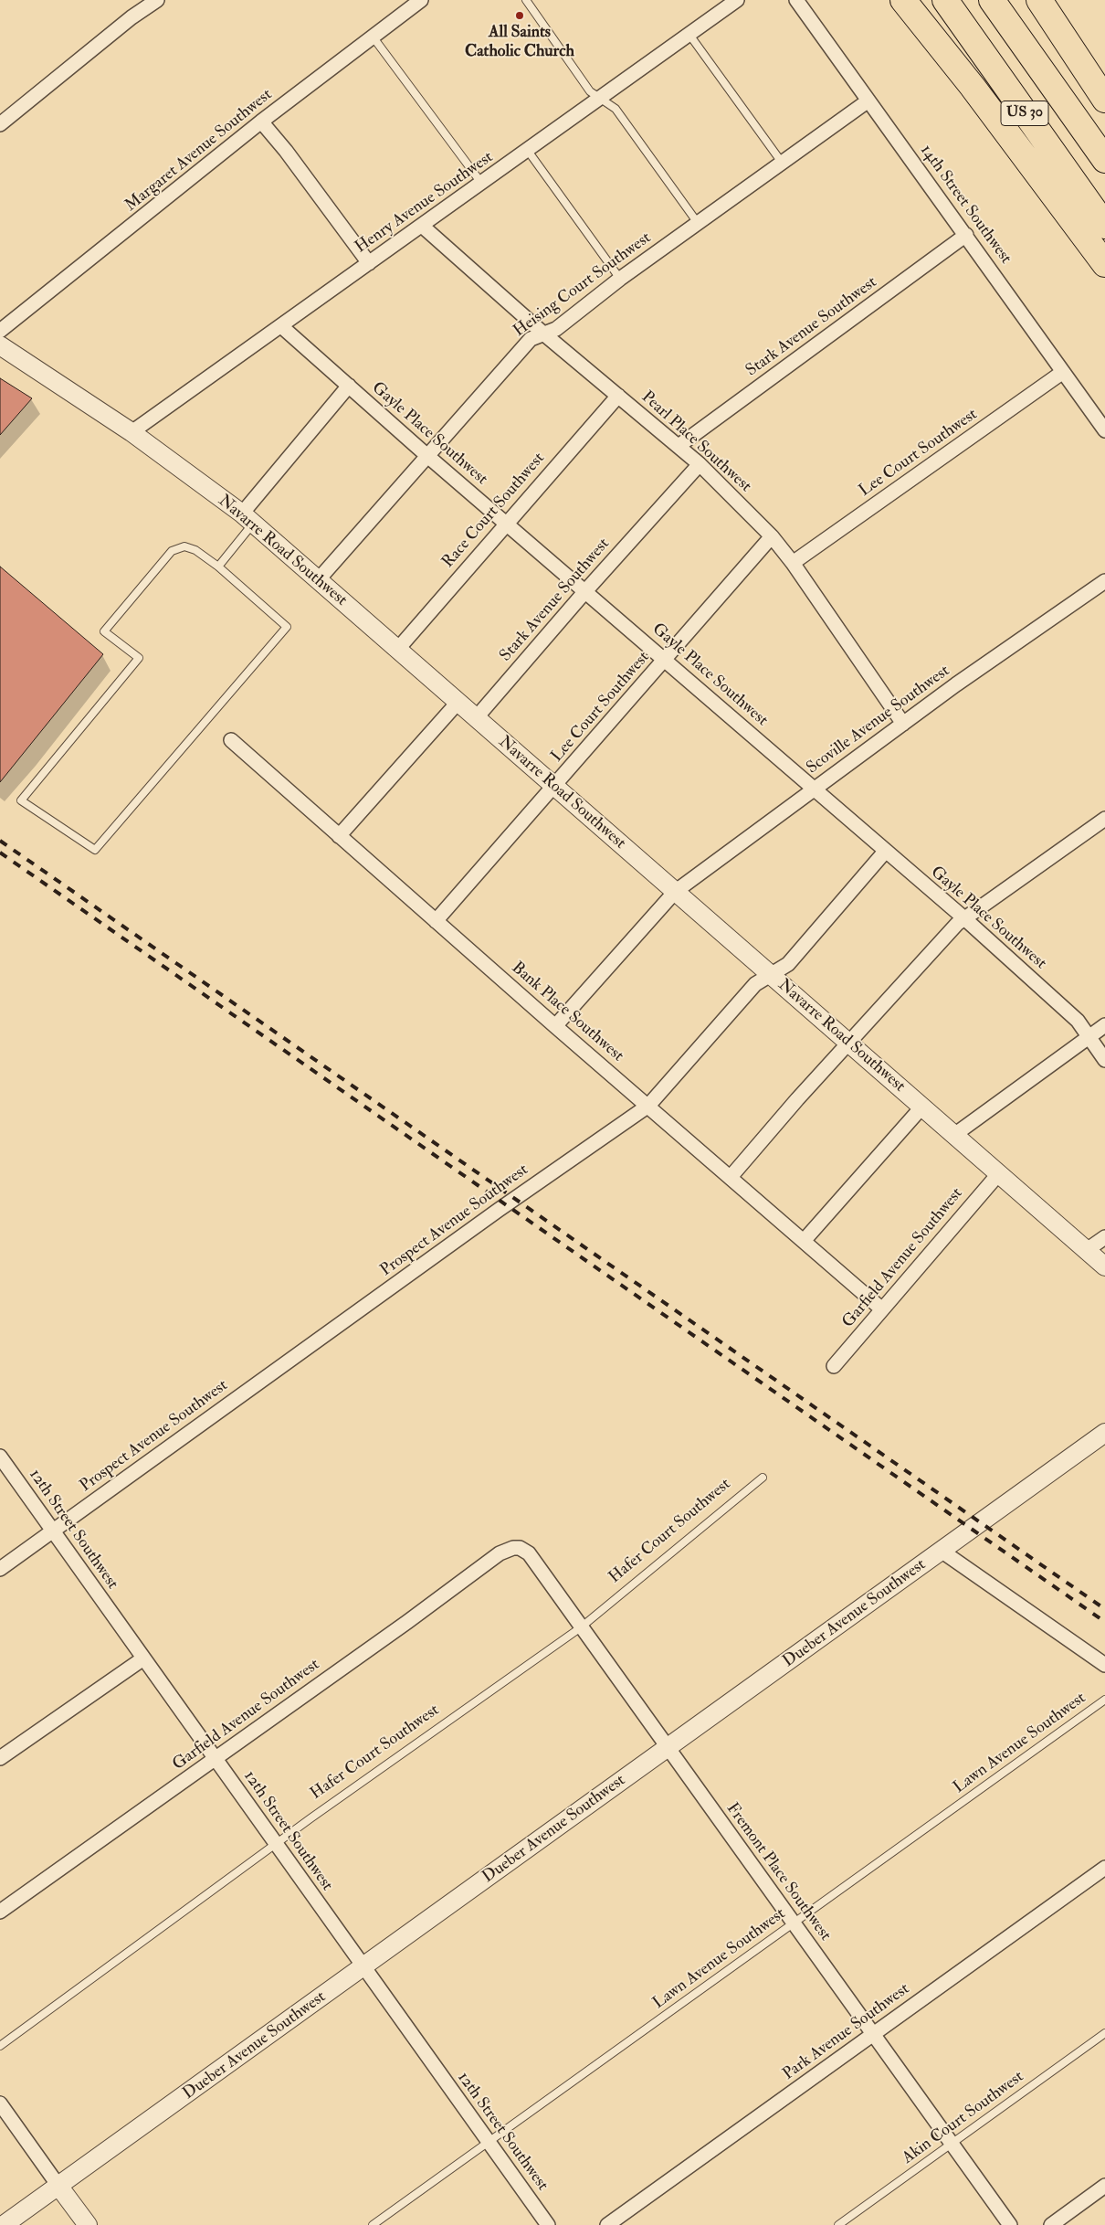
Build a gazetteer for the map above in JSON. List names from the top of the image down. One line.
{"streets":{"highway":["US 30"],"street":["Margaret Avenue Southwest","Henry Avenue Southwest","14th Street Southwest","Heising Court Southwest","Stark Avenue Southwest","Gayle Place Southwest","Pearl Place Southwest","Lee Court Southwest","Race Court Southwest","Navarre Road Southwest","Scoville Avenue Southwest","Bank Place Southwest","Prospect Avenue Southwest","Garfield Avenue Southwest","12th Street Southwest","Dueber Avenue Southwest","Fremont Place Southwest","Park Avenue Southwest"],"lane":["Hafer Court Southwest","Lawn Avenue Southwest","Akin Court Southwest"]},"crossings":[["Henry Avenue Southwest","Gayle Place Southwest"],["Henry Avenue Southwest","Pearl Place Southwest"],["Henry Avenue Southwest","Navarre Road Southwest"],["14th Street Southwest","Heising Court Southwest"],["14th Street Southwest","Stark Avenue Southwest"],["14th Street Southwest","Lee Court Southwest"],["Heising Court Southwest","Gayle Place Southwest"],["Heising Court Southwest","Pearl Place Southwest"],["Heising Court Southwest","Navarre Road Southwest"],["Stark Avenue Southwest","Gayle Place Southwest"],["Stark Avenue Southwest","Pearl Place Southwest"],["Stark Avenue Southwest","Navarre Road Southwest"],["Gayle Place Southwest","Lee Court Southwest"],["Gayle Place Southwest","Race Court Southwest"],["Gayle Place Southwest","Scoville Avenue Southwest"],["Gayle Place Southwest","Prospect Avenue Southwest"],["Pearl Place Southwest","Lee Court Southwest"],["Pearl Place Southwest","Race Court Southwest"],["Pearl Place Southwest","Scoville Avenue Southwest"],["Lee Court Southwest","Navarre Road Southwest"],["Lee Court Southwest","Bank Place Southwest"],["Race Court Southwest","Navarre Road Southwest"],["Navarre Road Southwest","Scoville Avenue Southwest"],["Navarre Road Southwest","Prospect Avenue Southwest"],["Navarre Road Southwest","Garfield Avenue Southwest"],["Scoville Avenue Southwest","Bank Place Southwest"],["Bank Place Southwest","Prospect Avenue Southwest"],["Bank Place Southwest","Garfield Avenue Southwest"],["Prospect Avenue Southwest","12th Street Southwest"],["Garfield Avenue Southwest","12th Street Southwest"],["Garfield Avenue Southwest","Fremont Place Southwest"],["12th Street Southwest","Hafer Court Southwest"],["12th Street Southwest","Dueber Avenue Southwest"],["12th Street Southwest","Lawn Avenue Southwest"],["Hafer Court Southwest","Fremont Place Southwest"],["Dueber Avenue Southwest","Fremont Place Southwest"],["Lawn Avenue Southwest","Fremont Place Southwest"],["Fremont Place Southwest","Park Avenue Southwest"],["Fremont Place Southwest","Akin Court Southwest"]],"places":["All Saints Catholic Church"]}
